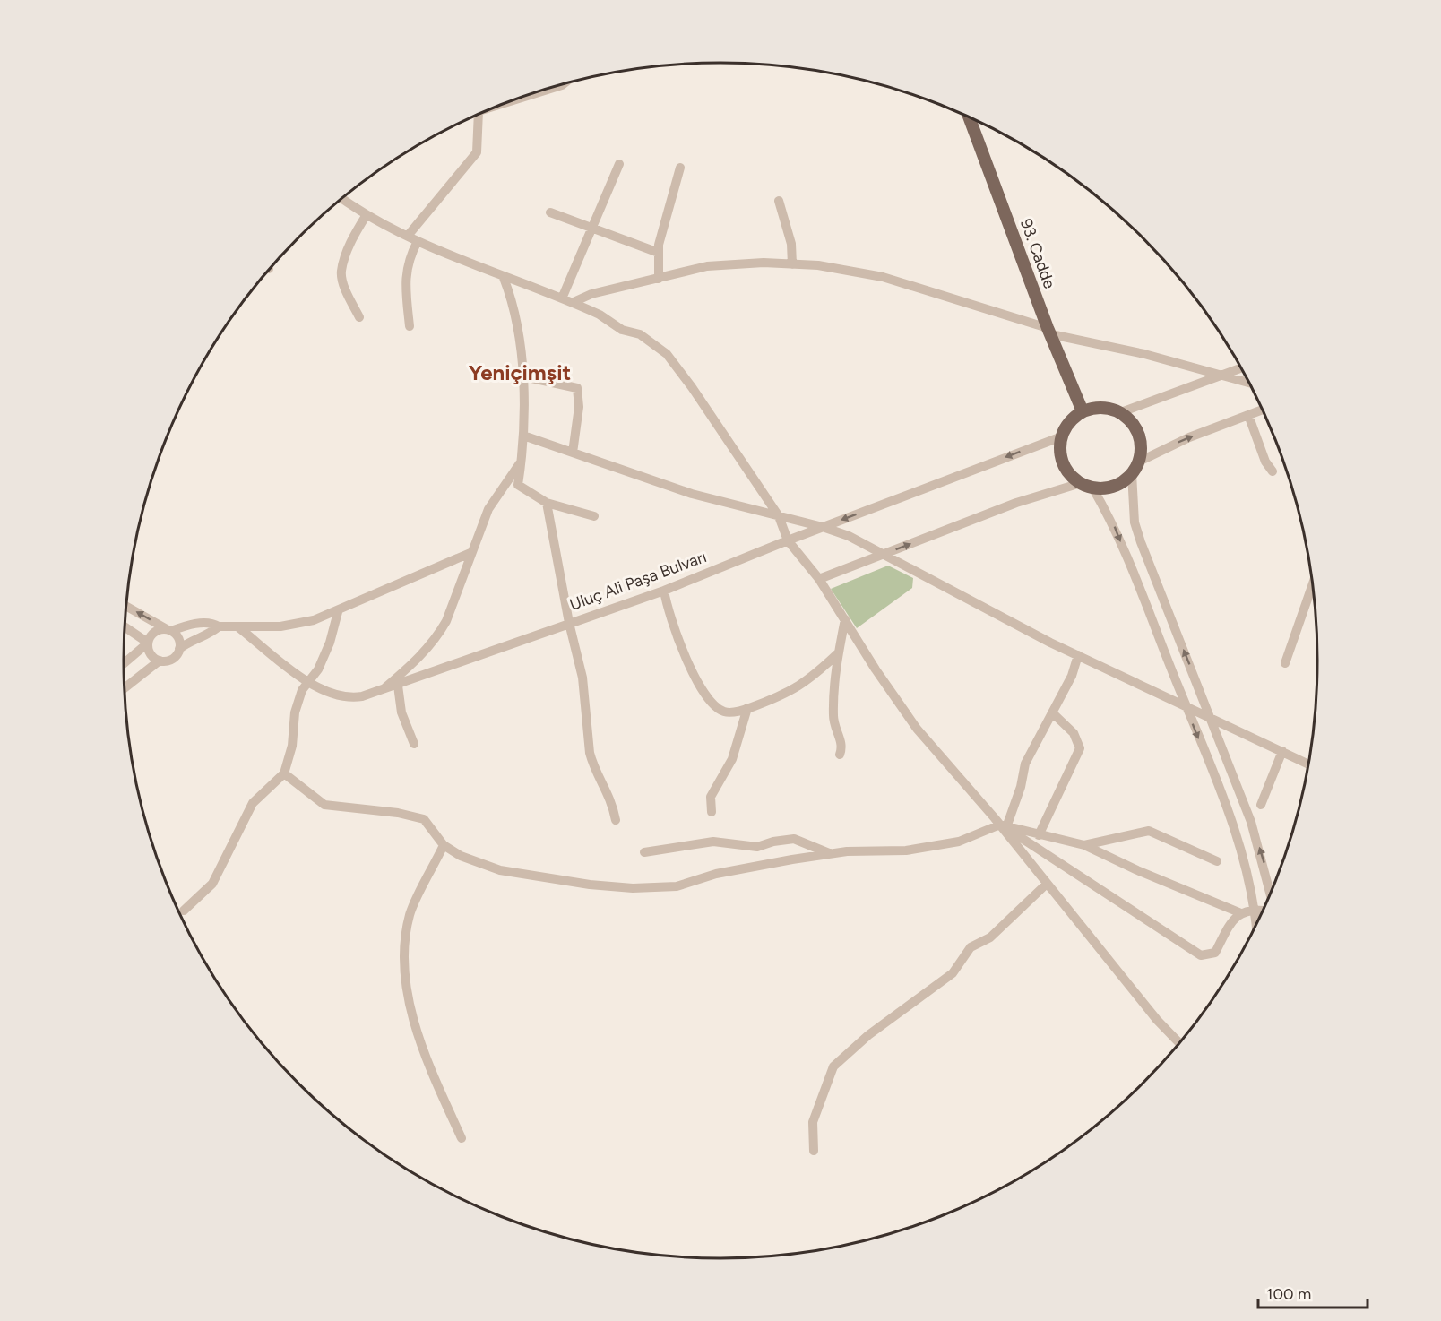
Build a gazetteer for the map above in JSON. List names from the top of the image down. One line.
{"streets":{"main road":["93. Cadde"],"street":["Uluç Ali Paşa Bulvarı"]},"crossings":[["93. Cadde","Uluç Ali Paşa Bulvarı"]],"districts":["Yeniçimşit"],"scale_bar":"100 m"}
